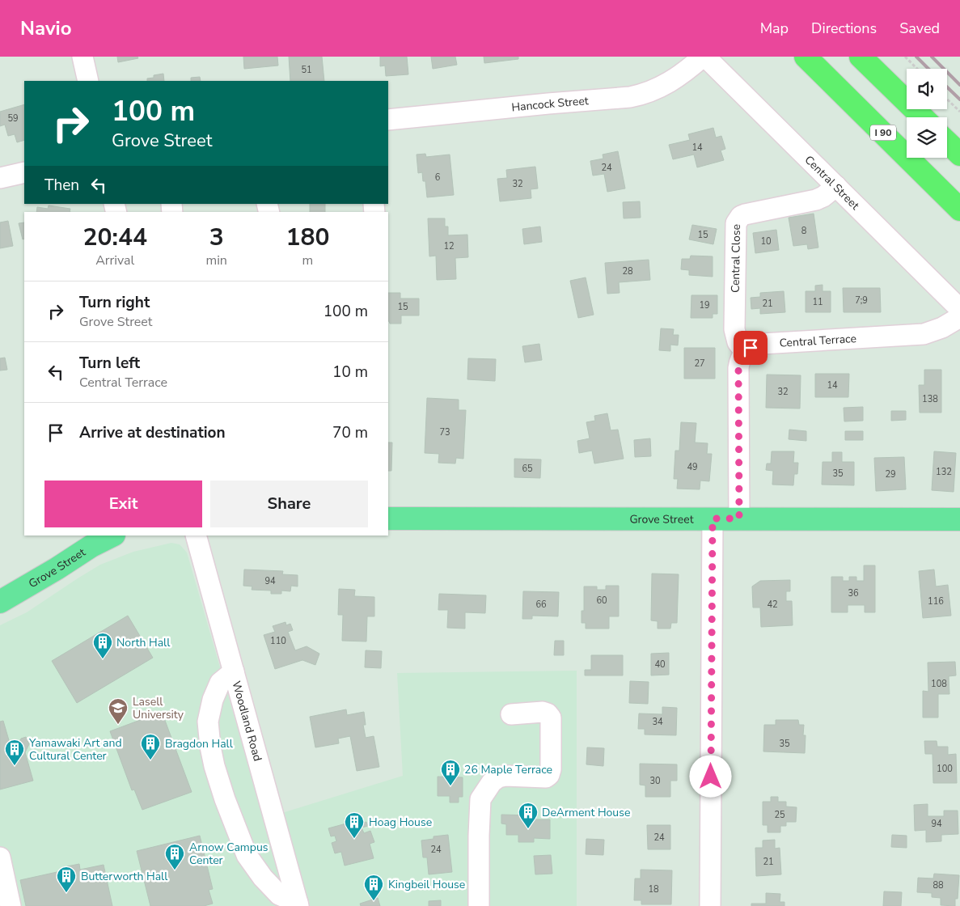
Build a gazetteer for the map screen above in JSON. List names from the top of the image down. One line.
{"streets":{"highway":["I 90"],"main road":["Grove Street"],"street":["Hancock Street","Central Street","Central Close","Central Terrace","Woodland Road"]},"crossings":[["Hancock Street","Central Street"],["Central Street","Central Close"],["Central Close","Central Terrace"]],"places":{"building":["North Hall","Bragdon Hall","Yamawaki Art and Cultural Center","26 Maple Terrace","DeArment House","Hoag House","Arnow Campus Center","Butterworth Hall","Kingbeil House"],"school or university":["Lasell University"]},"house_numbers":["51","59","14","24","6","32","8","15","10","12","28","7;9","11","21","19","15","27","14","32","138","73","49","65","132","35","29","94","36","60","116","66","42","110","40","108","34","35","100","30","25","94","24","24","21","88","18"],"page":{"header":"Navio","nav":["Map","Directions","Saved"],"turn":["100 m","Grove Street"],"then":"Then","eta":["20:44","Arrival","3","min","180","m"],"list":[{"name":"Turn right","note":"Grove Street","value":"100 m"},{"name":"Turn left","note":"Central Terrace","value":"10 m"},{"name":"Arrive at destination","value":"70 m"}],"buttons":["Exit","Share"]}}
